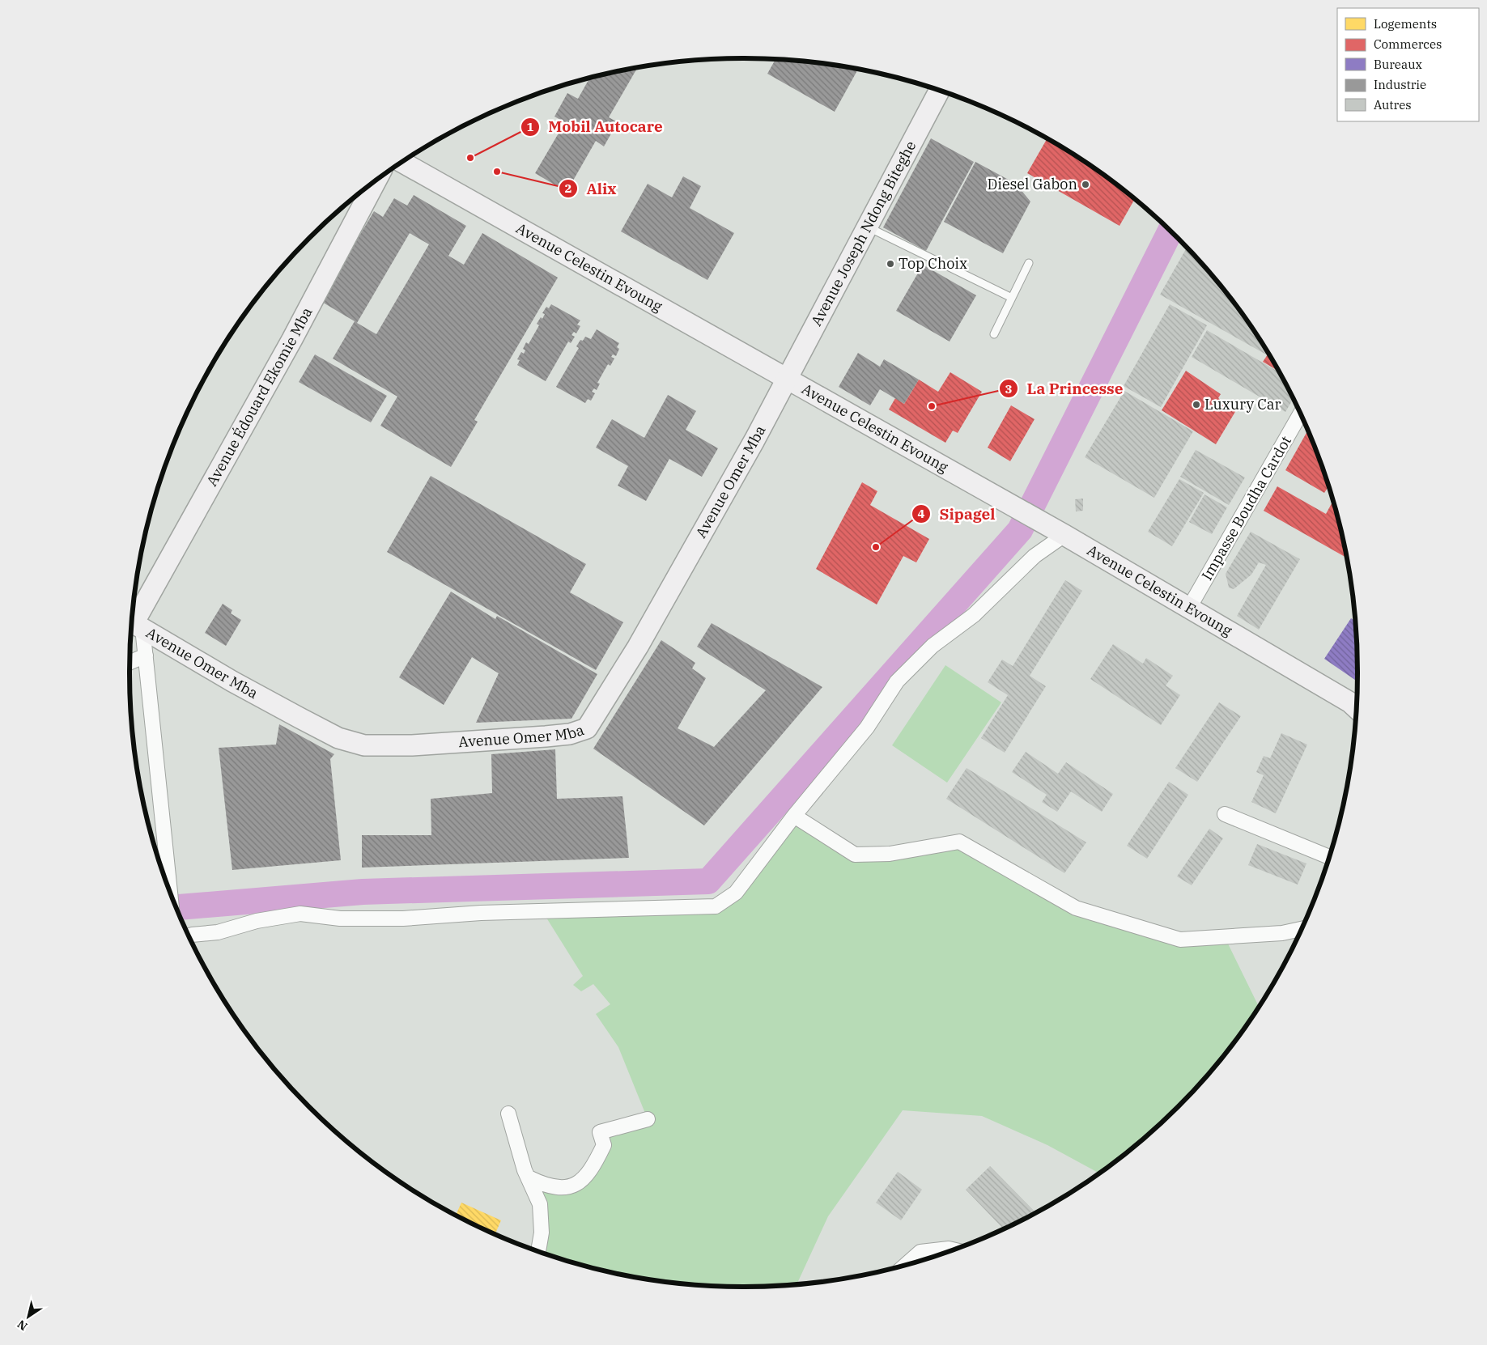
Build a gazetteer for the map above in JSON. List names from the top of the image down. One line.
{"streets":{"street":["Avenue Joseph Ndong Biteghe","Avenue Celestin Evoung","Avenue Édouard Ekomie Mba","Avenue Omer Mba","Impasse Boudha Cardot"]},"crossings":[["Avenue Joseph Ndong Biteghe","Avenue Celestin Evoung"],["Avenue Joseph Ndong Biteghe","Avenue Omer Mba"],["Avenue Celestin Evoung","Avenue Omer Mba"],["Avenue Celestin Evoung","Impasse Boudha Cardot"],["Avenue Édouard Ekomie Mba","Avenue Omer Mba"]],"places":["Mobil Autocare","Alix","Diesel Gabon","Top Choix","Luxury Car","La Princesse","Sipagel"],"legend":["Logements","Commerces","Bureaux","Industrie","Autres"],"north":"bottom left"}
